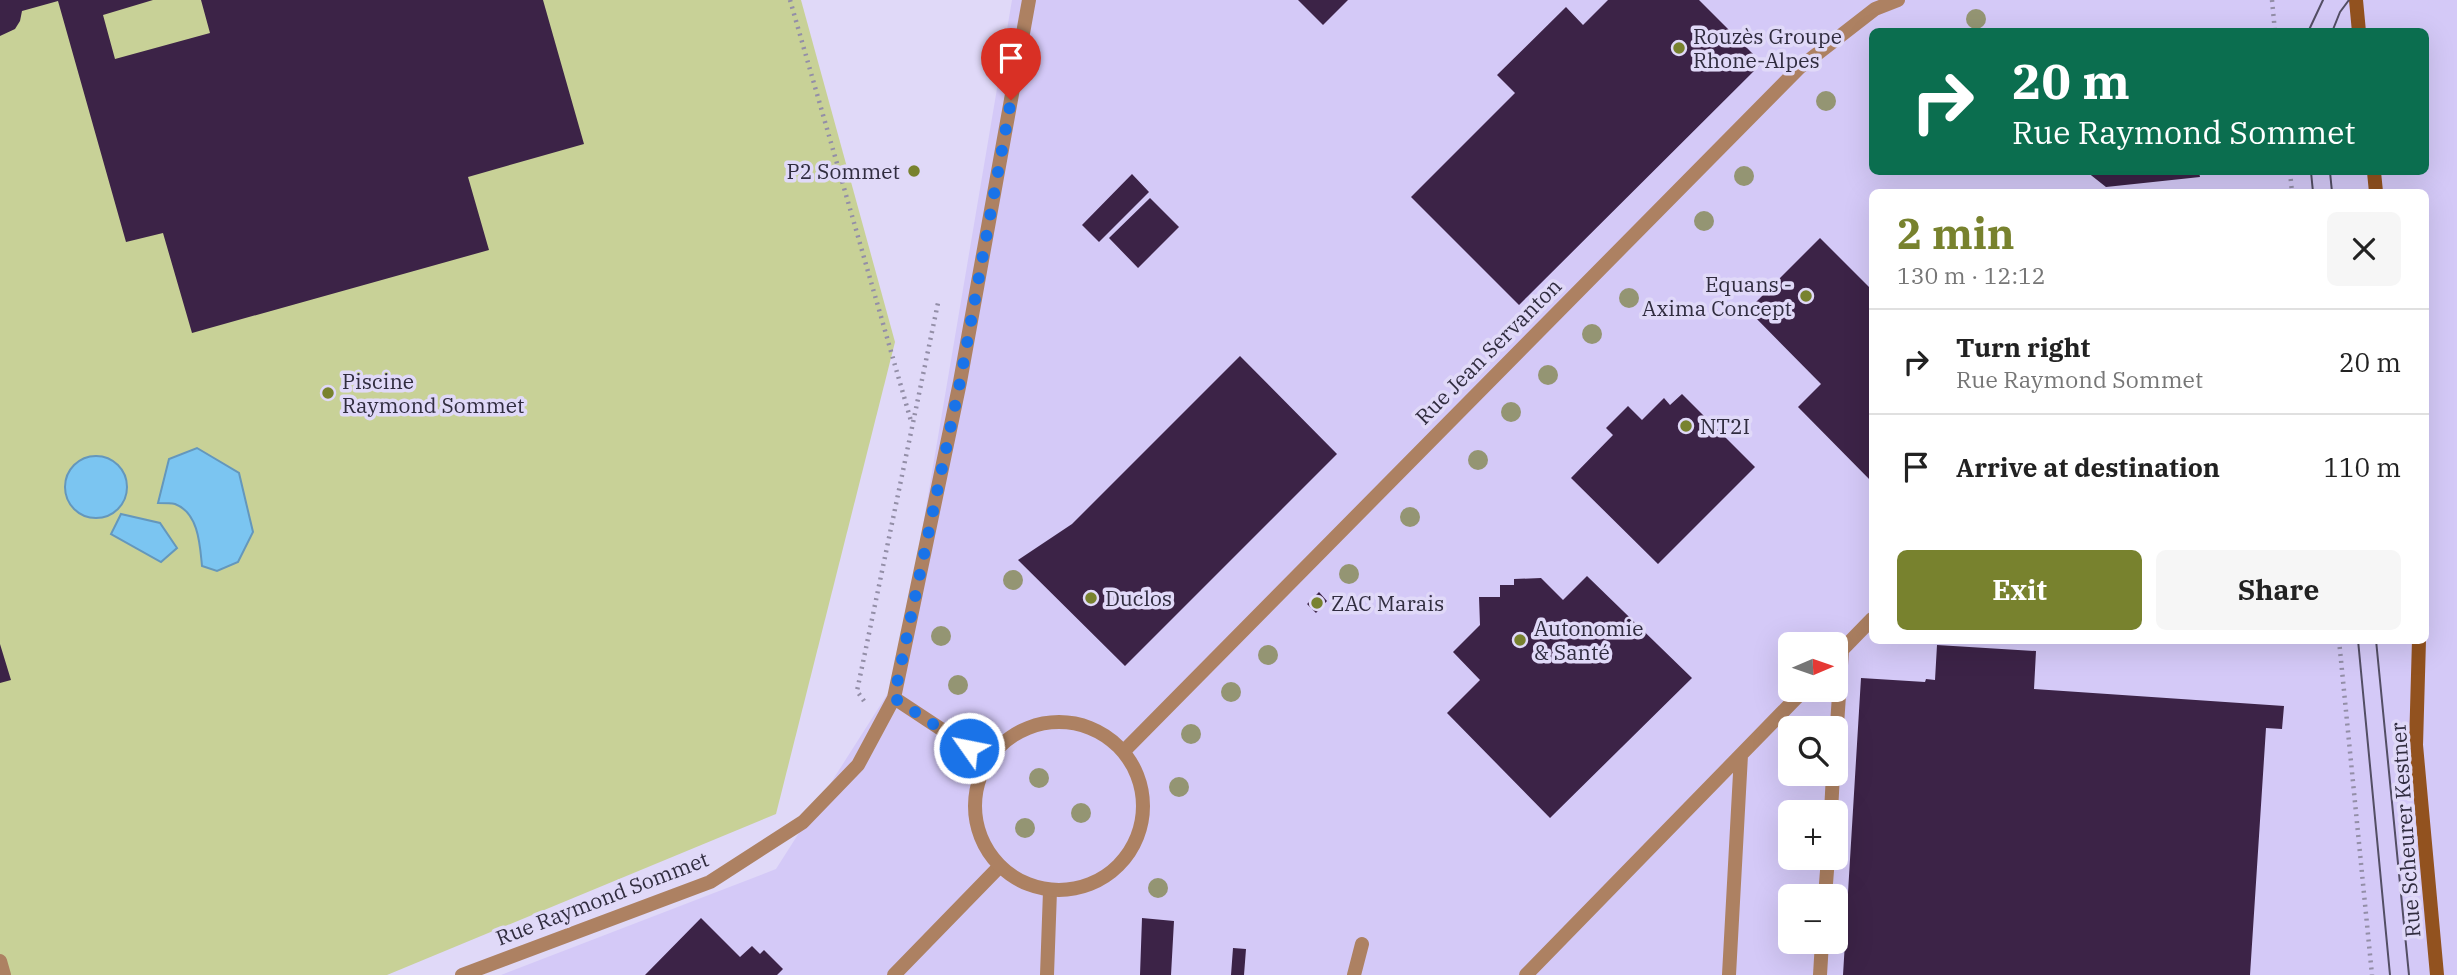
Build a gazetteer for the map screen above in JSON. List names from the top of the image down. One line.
{"streets":{"street":["Rue Jean Servanton","Rue Scheurer Kestner","Rue Raymond Sommet"]},"places":["Rouzès Groupe Rhone-Alpes","P2 Sommet","Equans - Axima Concept","Piscine Raymond Sommet","NT2I","Duclos","ZAC Marais","Autonomie & Santé"],"north":"right","page":{"turn":["20 m","Rue Raymond Sommet"],"heading":["2 min","130 m · 12:12"],"list":[{"name":"Turn right","note":"Rue Raymond Sommet","value":"20 m"},{"name":"Arrive at destination","value":"110 m"}],"buttons":["Exit","Share"],"map_buttons":["+","−"]}}
